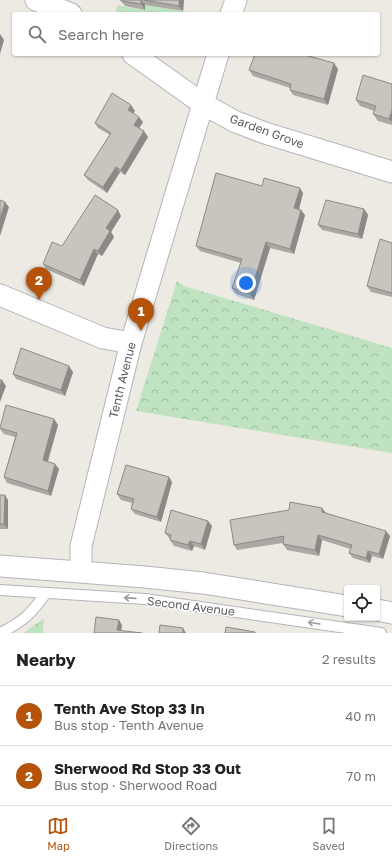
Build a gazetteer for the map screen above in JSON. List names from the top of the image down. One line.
{"streets":{"street":["Garden Grove","Tenth Avenue","Second Avenue"]},"crossings":[["Garden Grove","Tenth Avenue"],["Tenth Avenue","Second Avenue"]],"page":{"search":"Search here","pins":["2","1"],"heading":["Nearby","2 results"],"list":[{"mark":"1","name":"Tenth Ave Stop 33 In","note":"Bus stop · Tenth Avenue","value":"40 m"},{"mark":"2","name":"Sherwood Rd Stop 33 Out","note":"Bus stop · Sherwood Road","value":"70 m"}],"nav":["Map","Directions","Saved"]}}
